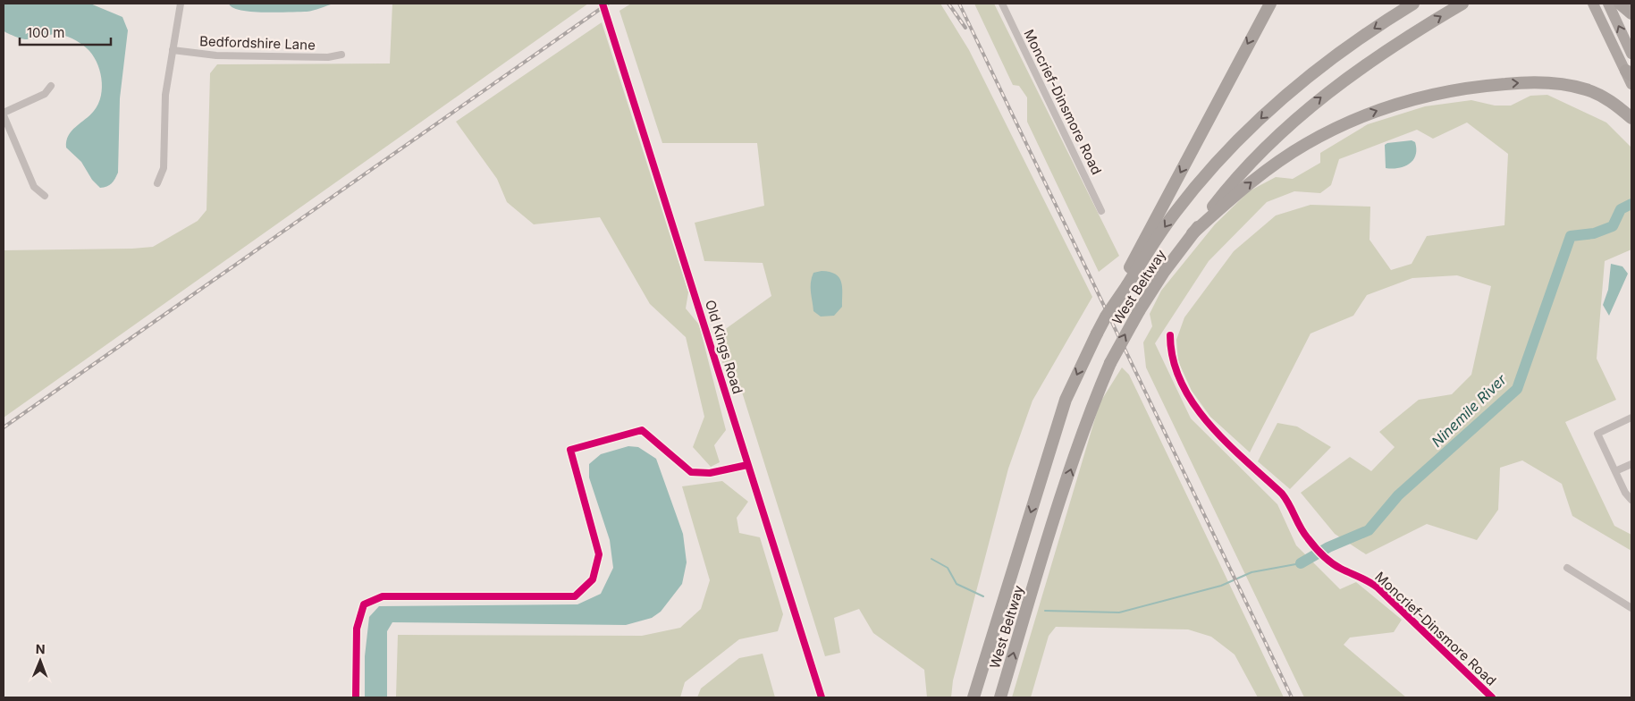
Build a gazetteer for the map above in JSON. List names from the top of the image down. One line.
{"streets":{"highway":["West Beltway"],"street":["Bedfordshire Lane","Moncrief-Dinsmore Road","Old Kings Road"]},"water":["Ninemile River"],"scale_bar":"100 m","north":"top"}
